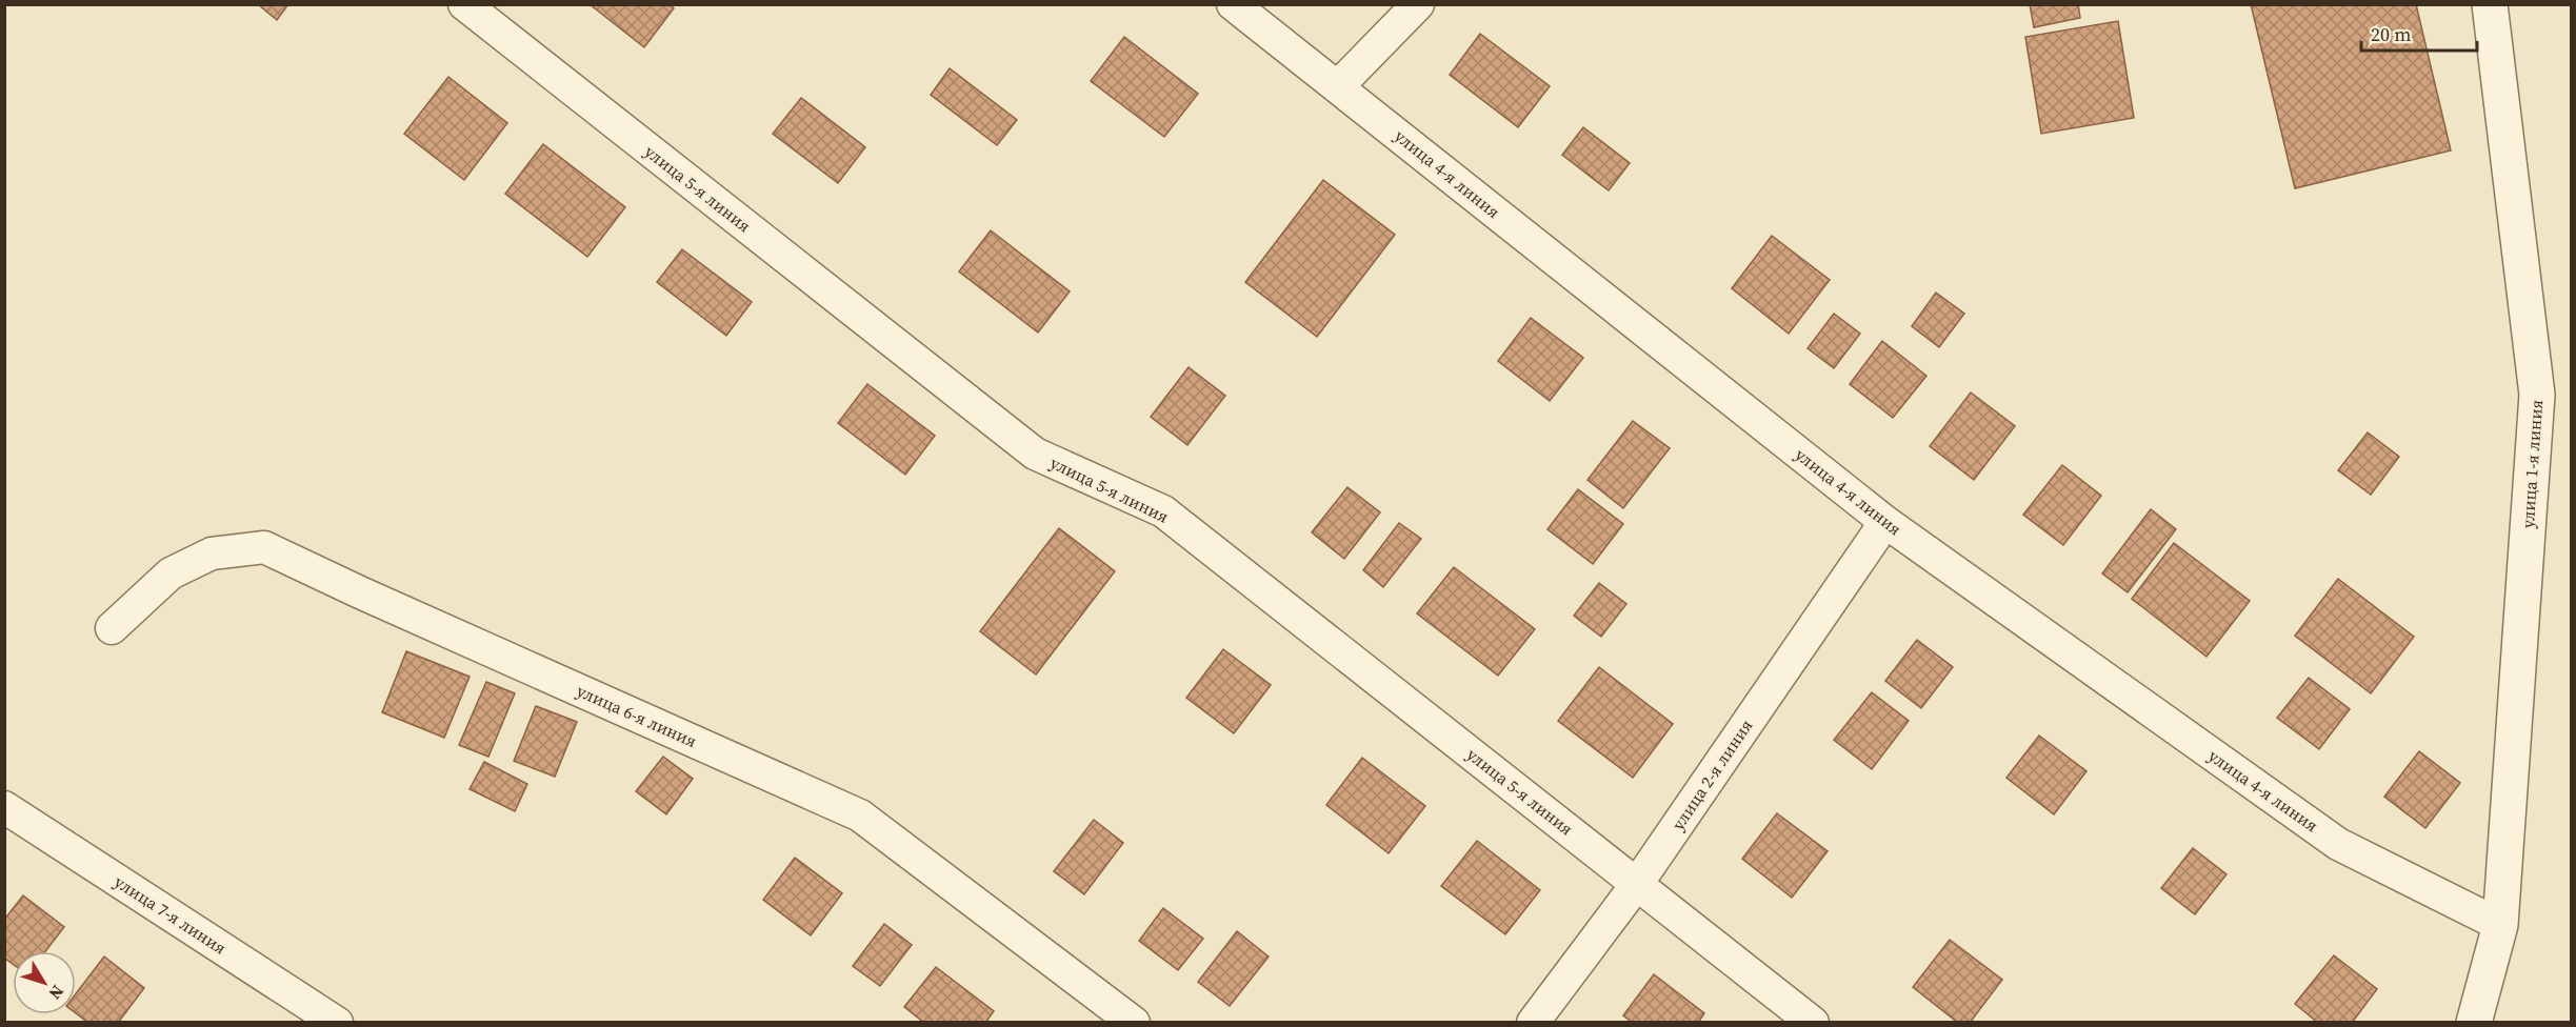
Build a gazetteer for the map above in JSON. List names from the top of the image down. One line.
{"streets":{"street":["улица 4-я линия","улица 5-я линия","улица 1-я линия","улица 6-я линия","улица 2-я линия","улица 7-я линия"]},"crossings":[["улица 4-я линия","улица 1-я линия"],["улица 4-я линия","улица 2-я линия"],["улица 5-я линия","улица 2-я линия"]],"scale_bar":"20 m","north":"bottom right"}
